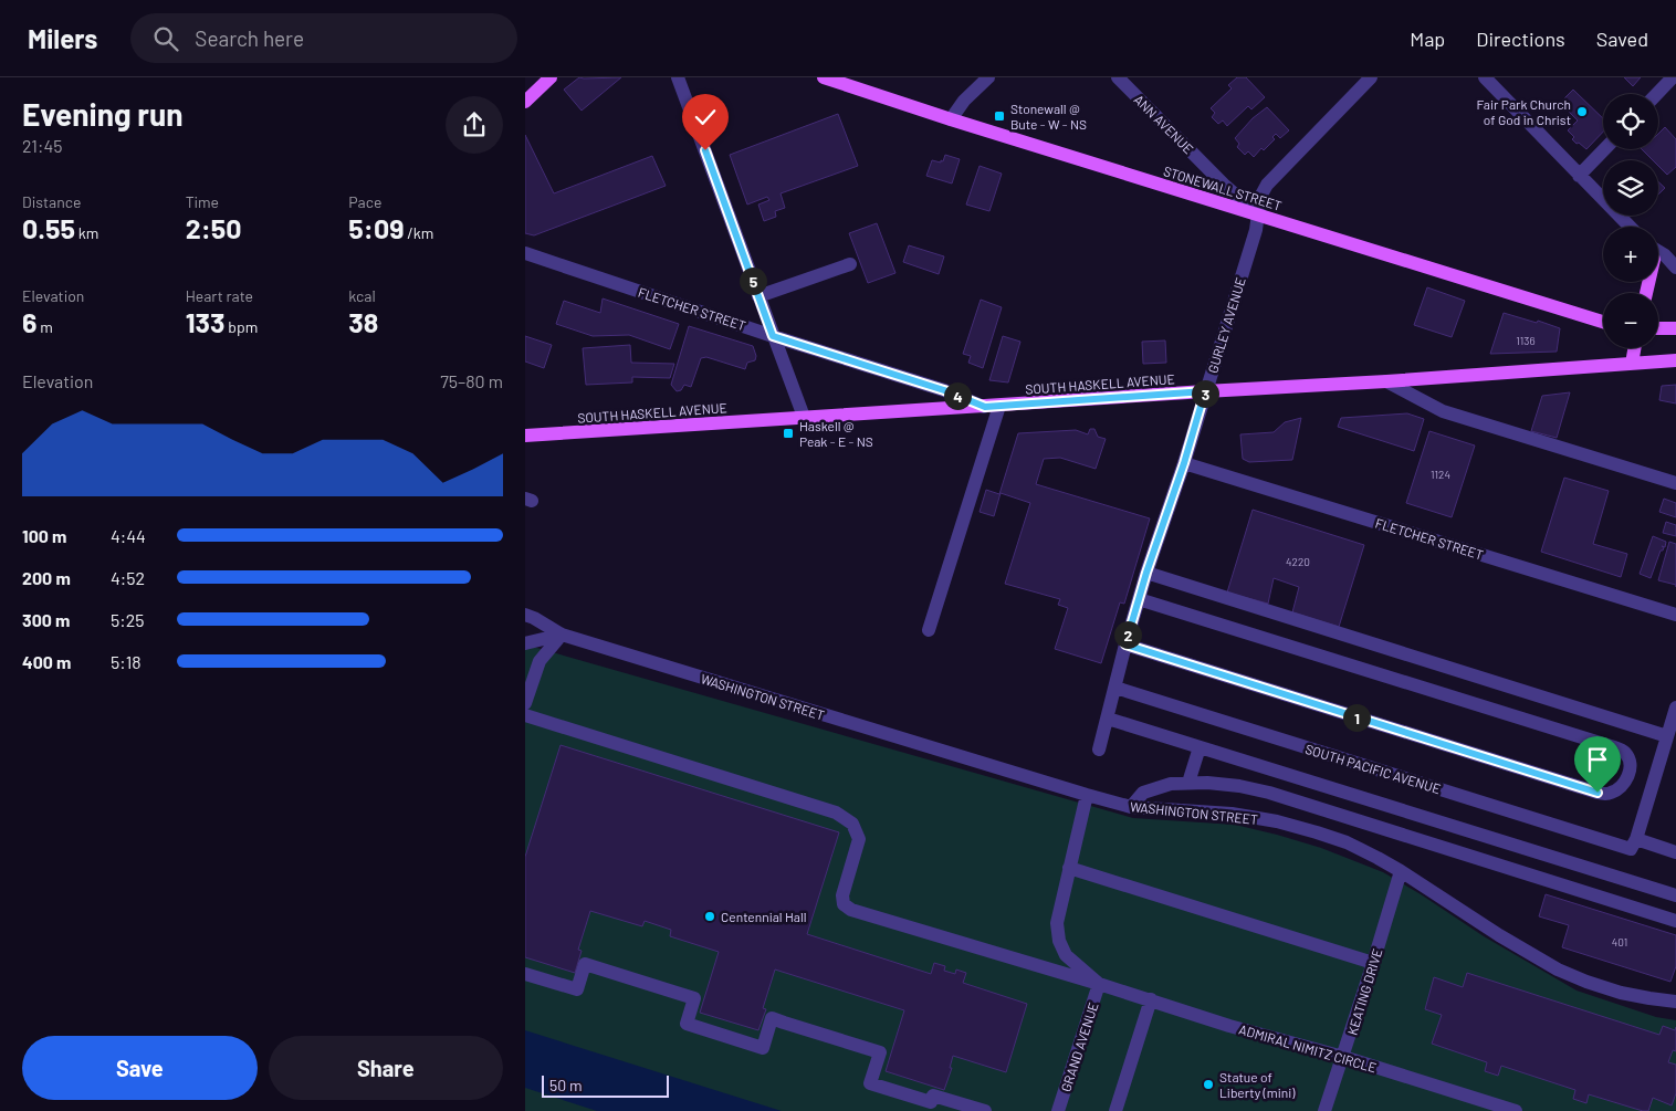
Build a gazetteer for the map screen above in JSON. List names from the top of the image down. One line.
{"streets":{"main road":["STONEWALL STREET","SOUTH HASKELL AVENUE"],"street":["ANN AVENUE","FLETCHER STREET","GURLEY AVENUE","WASHINGTON STREET","SOUTH PACIFIC AVENUE","KEATING DRIVE","GRAND AVENUE","ADMIRAL NIMITZ CIRCLE"]},"crossings":[["ANN AVENUE","STONEWALL STREET"],["ANN AVENUE","GURLEY AVENUE"],["STONEWALL STREET","GURLEY AVENUE"],["FLETCHER STREET","GURLEY AVENUE"],["FLETCHER STREET","SOUTH HASKELL AVENUE"],["GURLEY AVENUE","SOUTH HASKELL AVENUE"],["GURLEY AVENUE","SOUTH PACIFIC AVENUE"],["WASHINGTON STREET","KEATING DRIVE"],["WASHINGTON STREET","ADMIRAL NIMITZ CIRCLE"],["KEATING DRIVE","ADMIRAL NIMITZ CIRCLE"],["GRAND AVENUE","ADMIRAL NIMITZ CIRCLE"]],"places":{"other":["Fair Park Church of God in Christ","Centennial Hall","Statue of Liberty (mini)"],"transit":["Stonewall @ Bute - W - NS","Haskell @ Peak - E - NS"]},"house_numbers":["1136","1124","4220","401"],"scale_bar":"50 m","page":{"header":"Milers","search":"Search here","nav":["Map","Directions","Saved"],"heading":["Evening run","21:45"],"map_buttons":["+","−"],"stats":[["Distance","0.55 km"],["Time","2:50"],["Pace","5:09 /km"],["Elevation","6 m"],["Heart rate","133 bpm"],["kcal","38"]],"pins":["5","3","4","2","1"],"chart":["Elevation","75–80 m"],"list":[{"name":"100 m","note":"4:44"},{"name":"200 m","note":"4:52"},{"name":"300 m","note":"5:25"},{"name":"400 m","note":"5:18"}],"buttons":["Save","Share"],"scale":"50 m"}}
